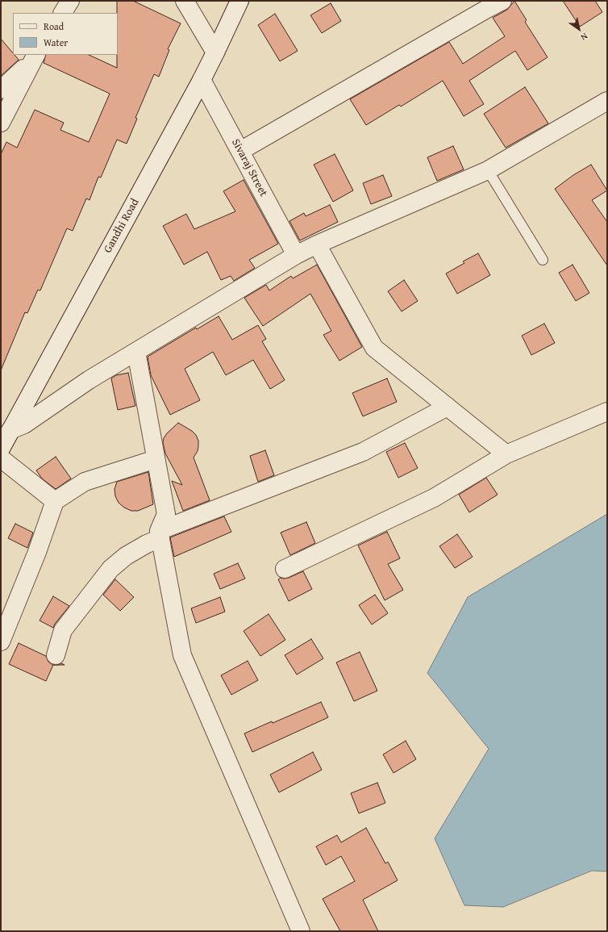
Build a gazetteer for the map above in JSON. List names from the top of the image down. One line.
{"streets":{"street":["Sivaraj Street","Gandhi Road"]},"crossings":[["Sivaraj Street","Gandhi Road"]],"legend":["Road","Water"],"north":"bottom right"}
